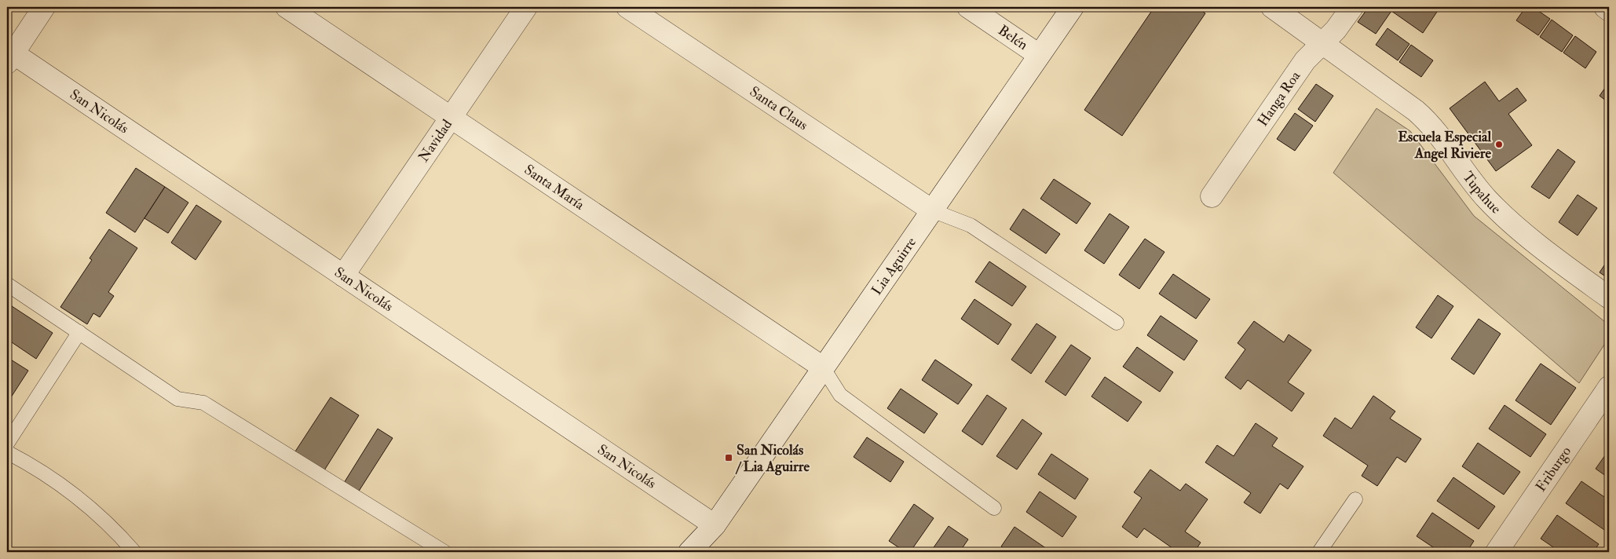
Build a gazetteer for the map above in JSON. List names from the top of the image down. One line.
{"streets":{"street":["Belén","Hanga Roa","Santa Claus","San Nicolás","Navidad","Santa María","Tupahue","Lia Aguirre","Friburgo"]},"crossings":[["Belén","Lia Aguirre"],["Hanga Roa","Tupahue"],["Santa Claus","Lia Aguirre"],["San Nicolás","Navidad"],["San Nicolás","Lia Aguirre"],["Navidad","Santa María"],["Santa María","Lia Aguirre"]],"places":{"other":["Escuela Especial Angel Riviere"],"transit":["San Nicolás / Lia Aguirre"]}}
